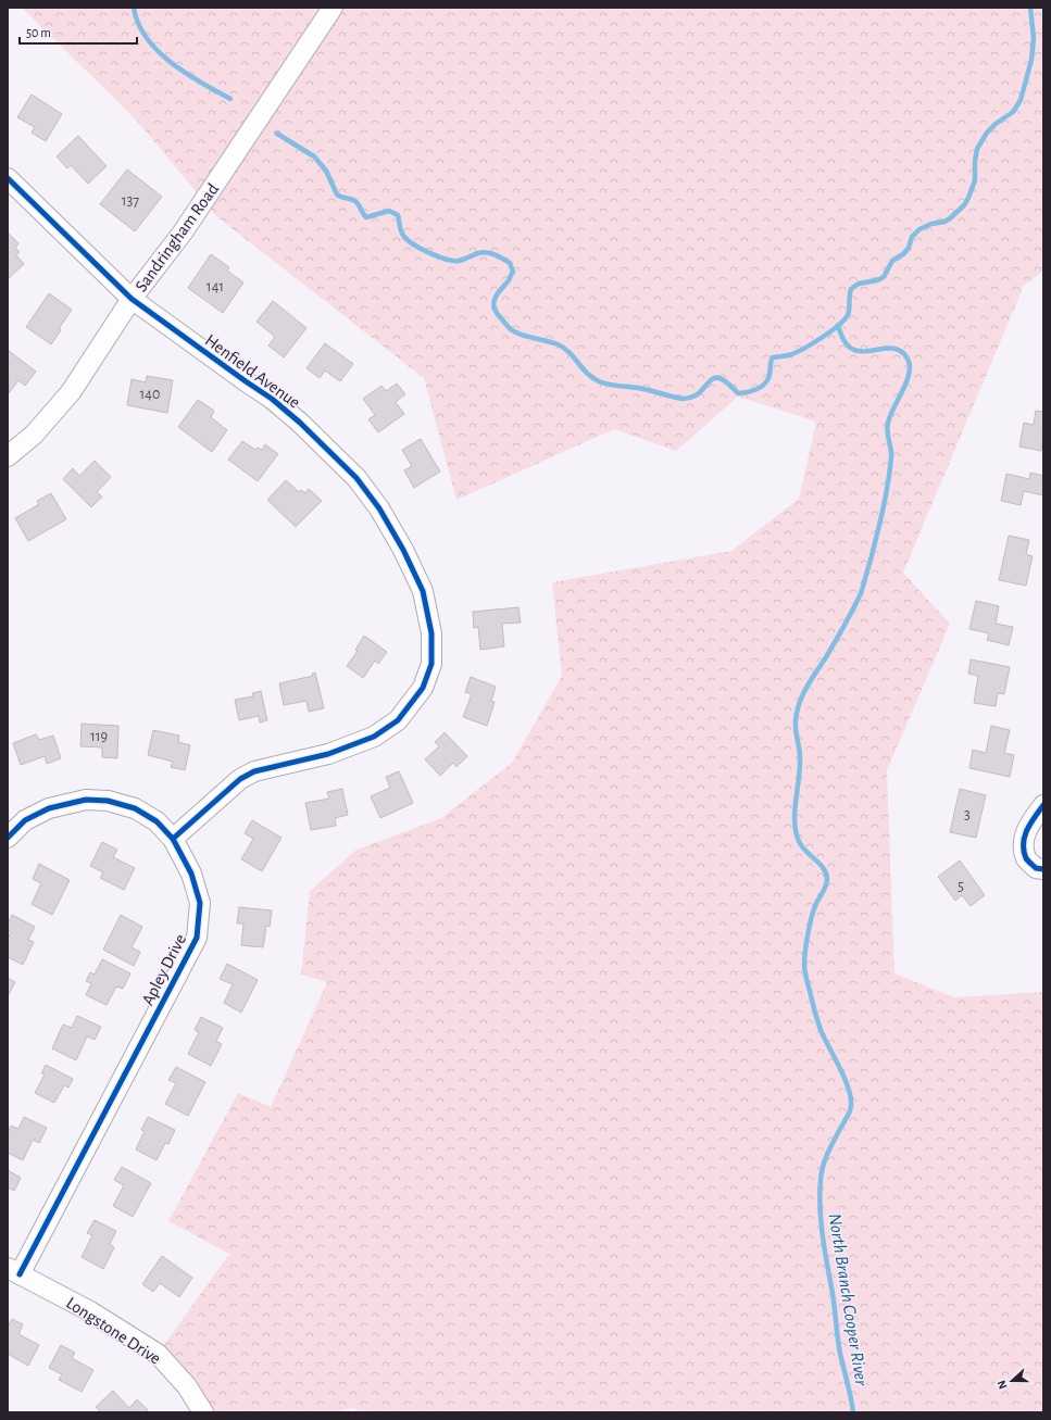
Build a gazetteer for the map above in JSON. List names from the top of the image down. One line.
{"streets":{"street":["Sandringham Road","Henfield Avenue","Apley Drive","Longstone Drive"]},"crossings":[["Sandringham Road","Henfield Avenue"],["Henfield Avenue","Apley Drive"],["Apley Drive","Longstone Drive"]],"water":["North Branch Cooper River"],"house_numbers":["137","141","140","119","3","5"],"scale_bar":"50 m","north":"left"}
